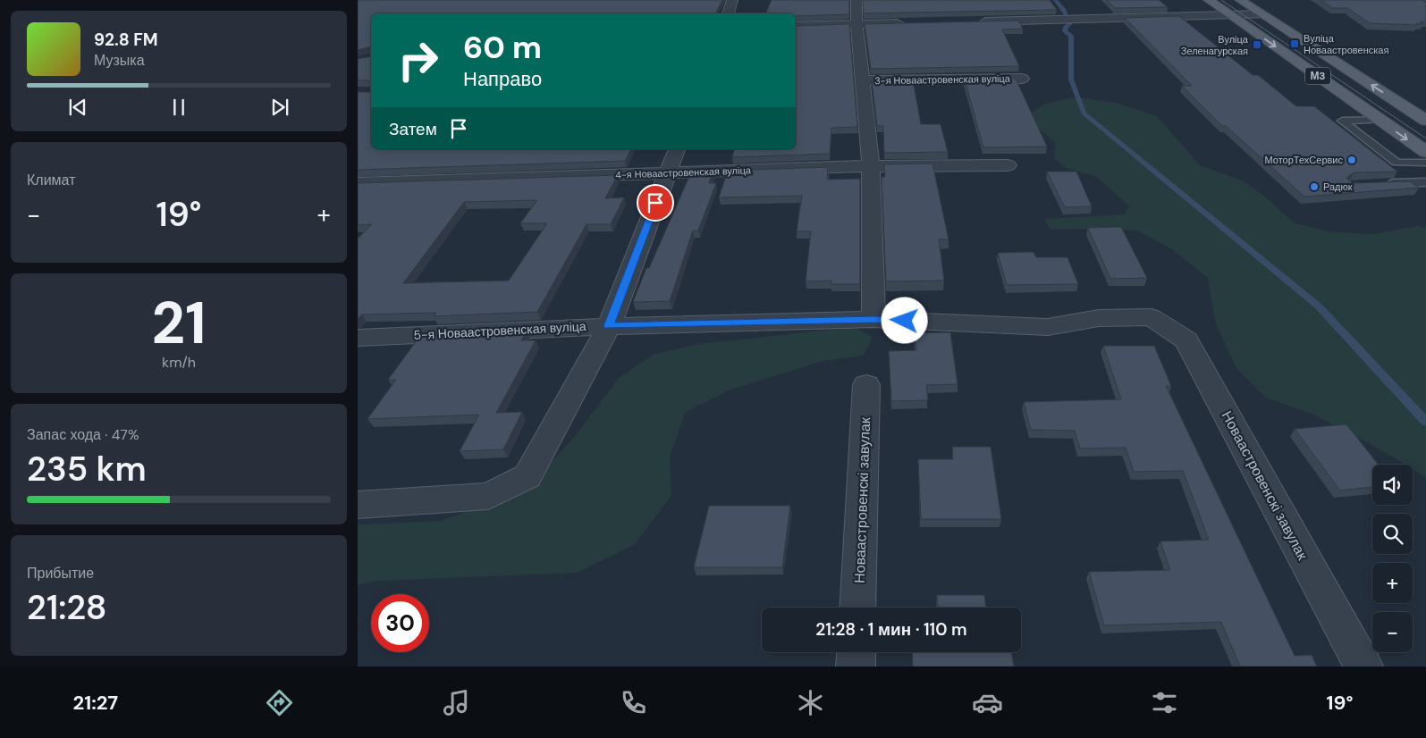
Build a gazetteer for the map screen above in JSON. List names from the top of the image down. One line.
{"streets":{"main road":["М3"],"street":["3-я Новаастровенская вуліца","4-я Новаастровенская вуліца","5-я Новаастровенская вуліца","Новаастровенскі завулак"]},"crossings":[["5-я Новаастровенская вуліца","Новаастровенскі завулак"]],"places":{"transit":["Вуліца Новаастровенская","Вуліца Зеленагурская"],"other":["МоторТехСервис","Радюк"]},"page":{"turn":["60 m","Направо"],"song":["92.8 FM","Музыка"],"then":"Затем","tile":["Климат",["21","km/h"],["Запас хода · 47%","235 km"],["Прибытие","21:28"]],"heat":["−","19°","+"],"map_buttons":["+","−"],"limit":"30","trip":"21:28 · 1 мин · 110 m","tabs":["21:27","19°"]}}
